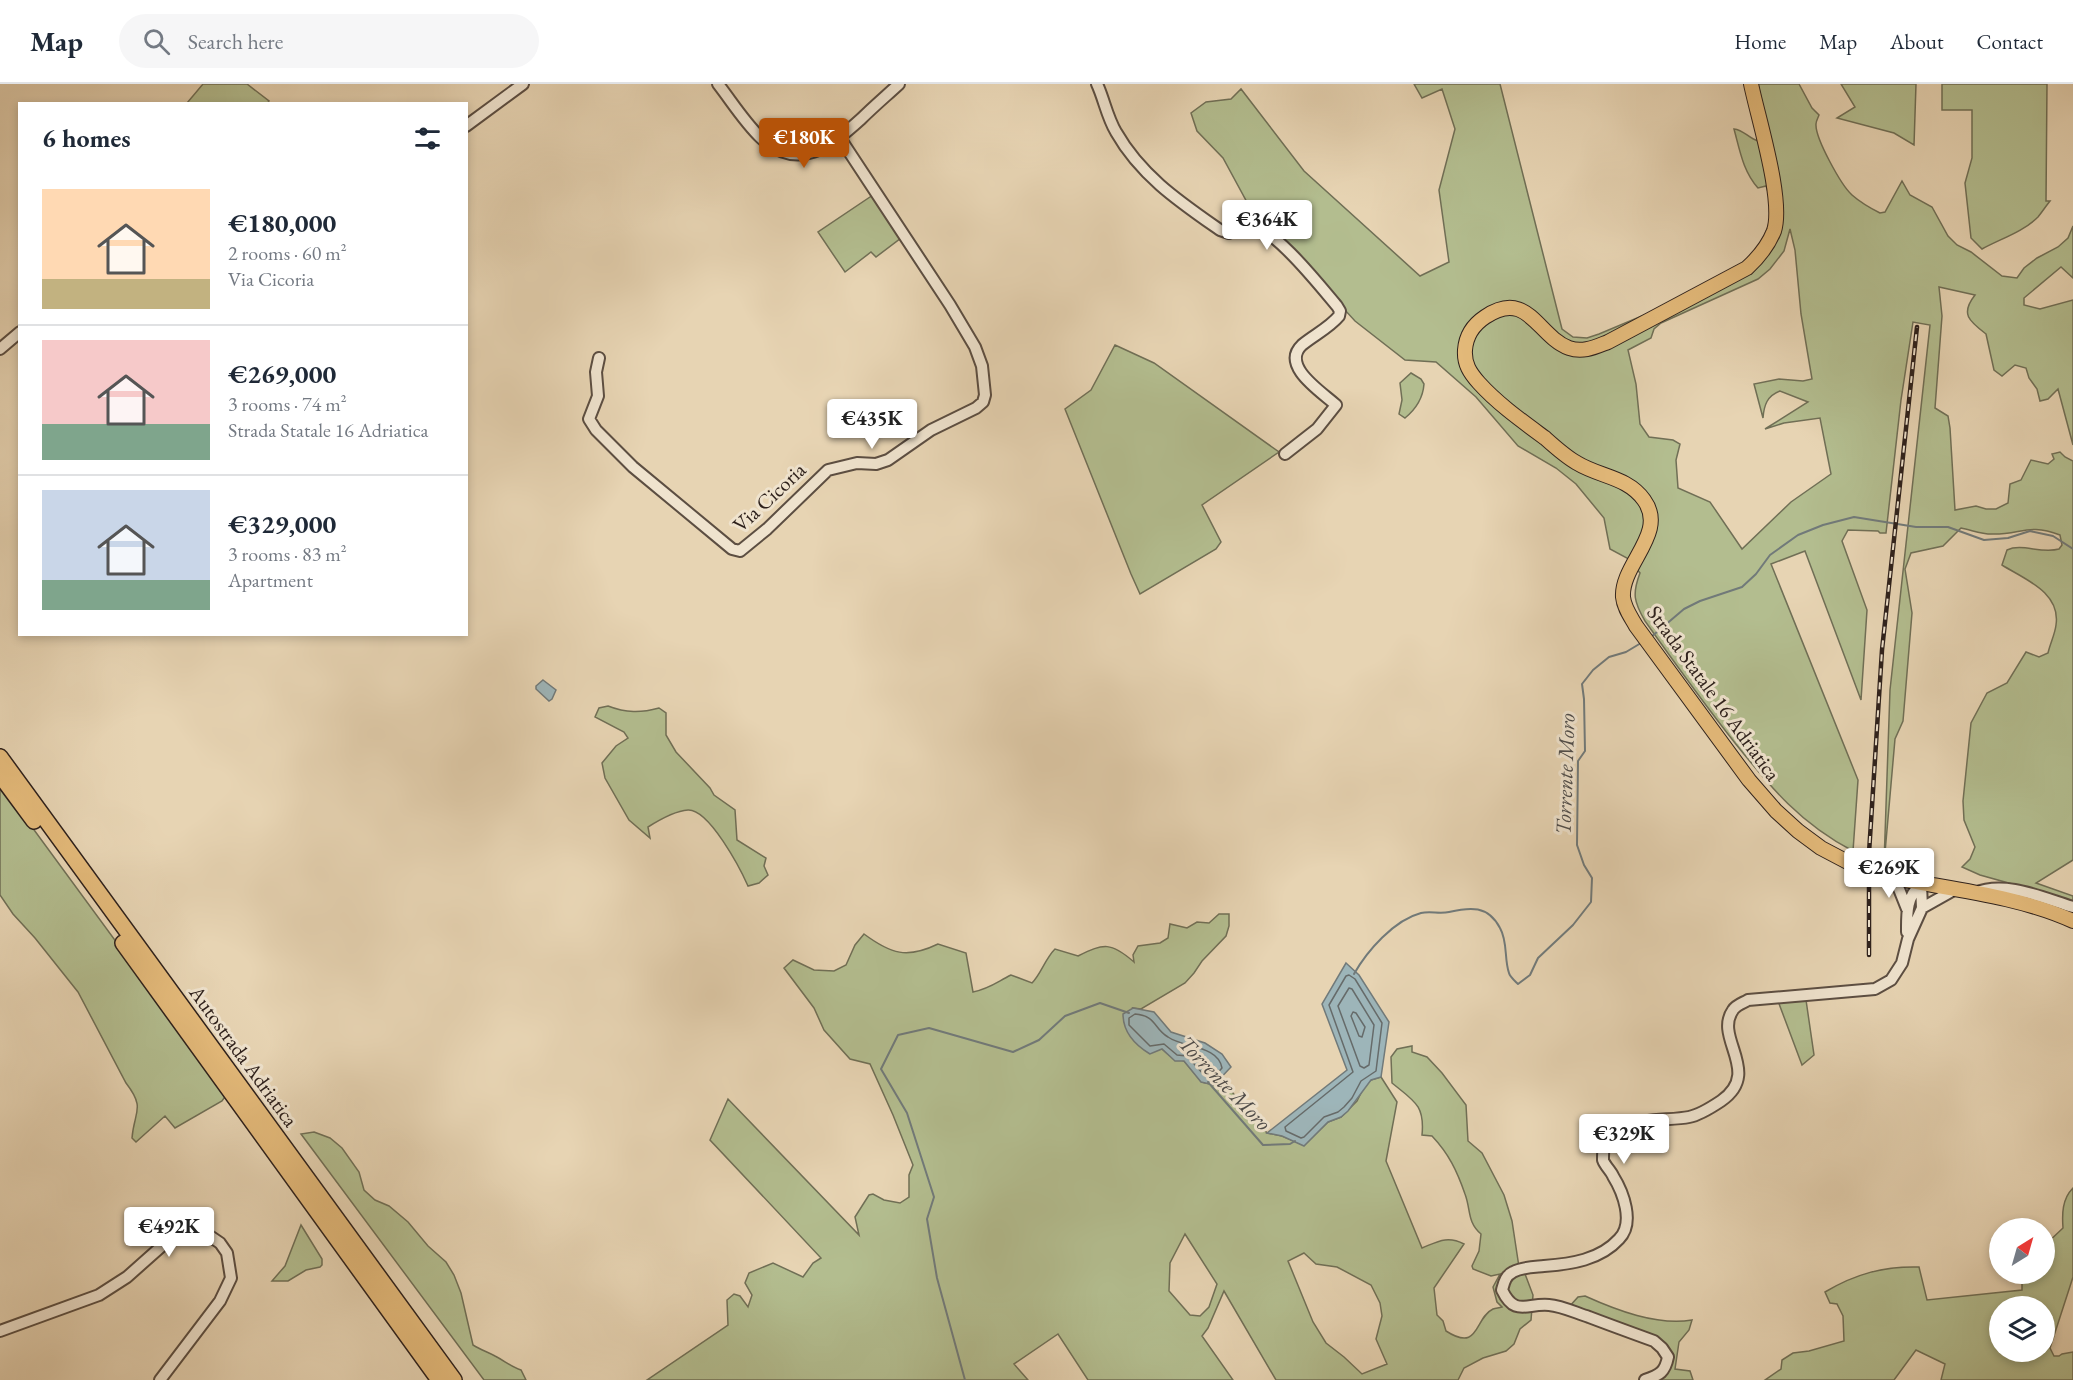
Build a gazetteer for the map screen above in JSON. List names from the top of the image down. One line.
{"streets":{"highway":["Autostrada Adriatica"],"main road":["Strada Statale 16 Adriatica"],"street":["Via Cicoria"]},"water":["Torrente Moro"],"north":"top right","page":{"header":"Map","search":"Search here","nav":["Home","Map","About","Contact"],"heading":"6 homes","price":["€180K","€364K","€435K","€269K","€329K","€492K"],"list":[{"name":"€180,000","note":"2 rooms · 60 m² · Via Cicoria"},{"name":"€269,000","note":"3 rooms · 74 m² · Strada Statale 16 Adriatica"},{"name":"€329,000","note":"3 rooms · 83 m² · Apartment"}]}}
